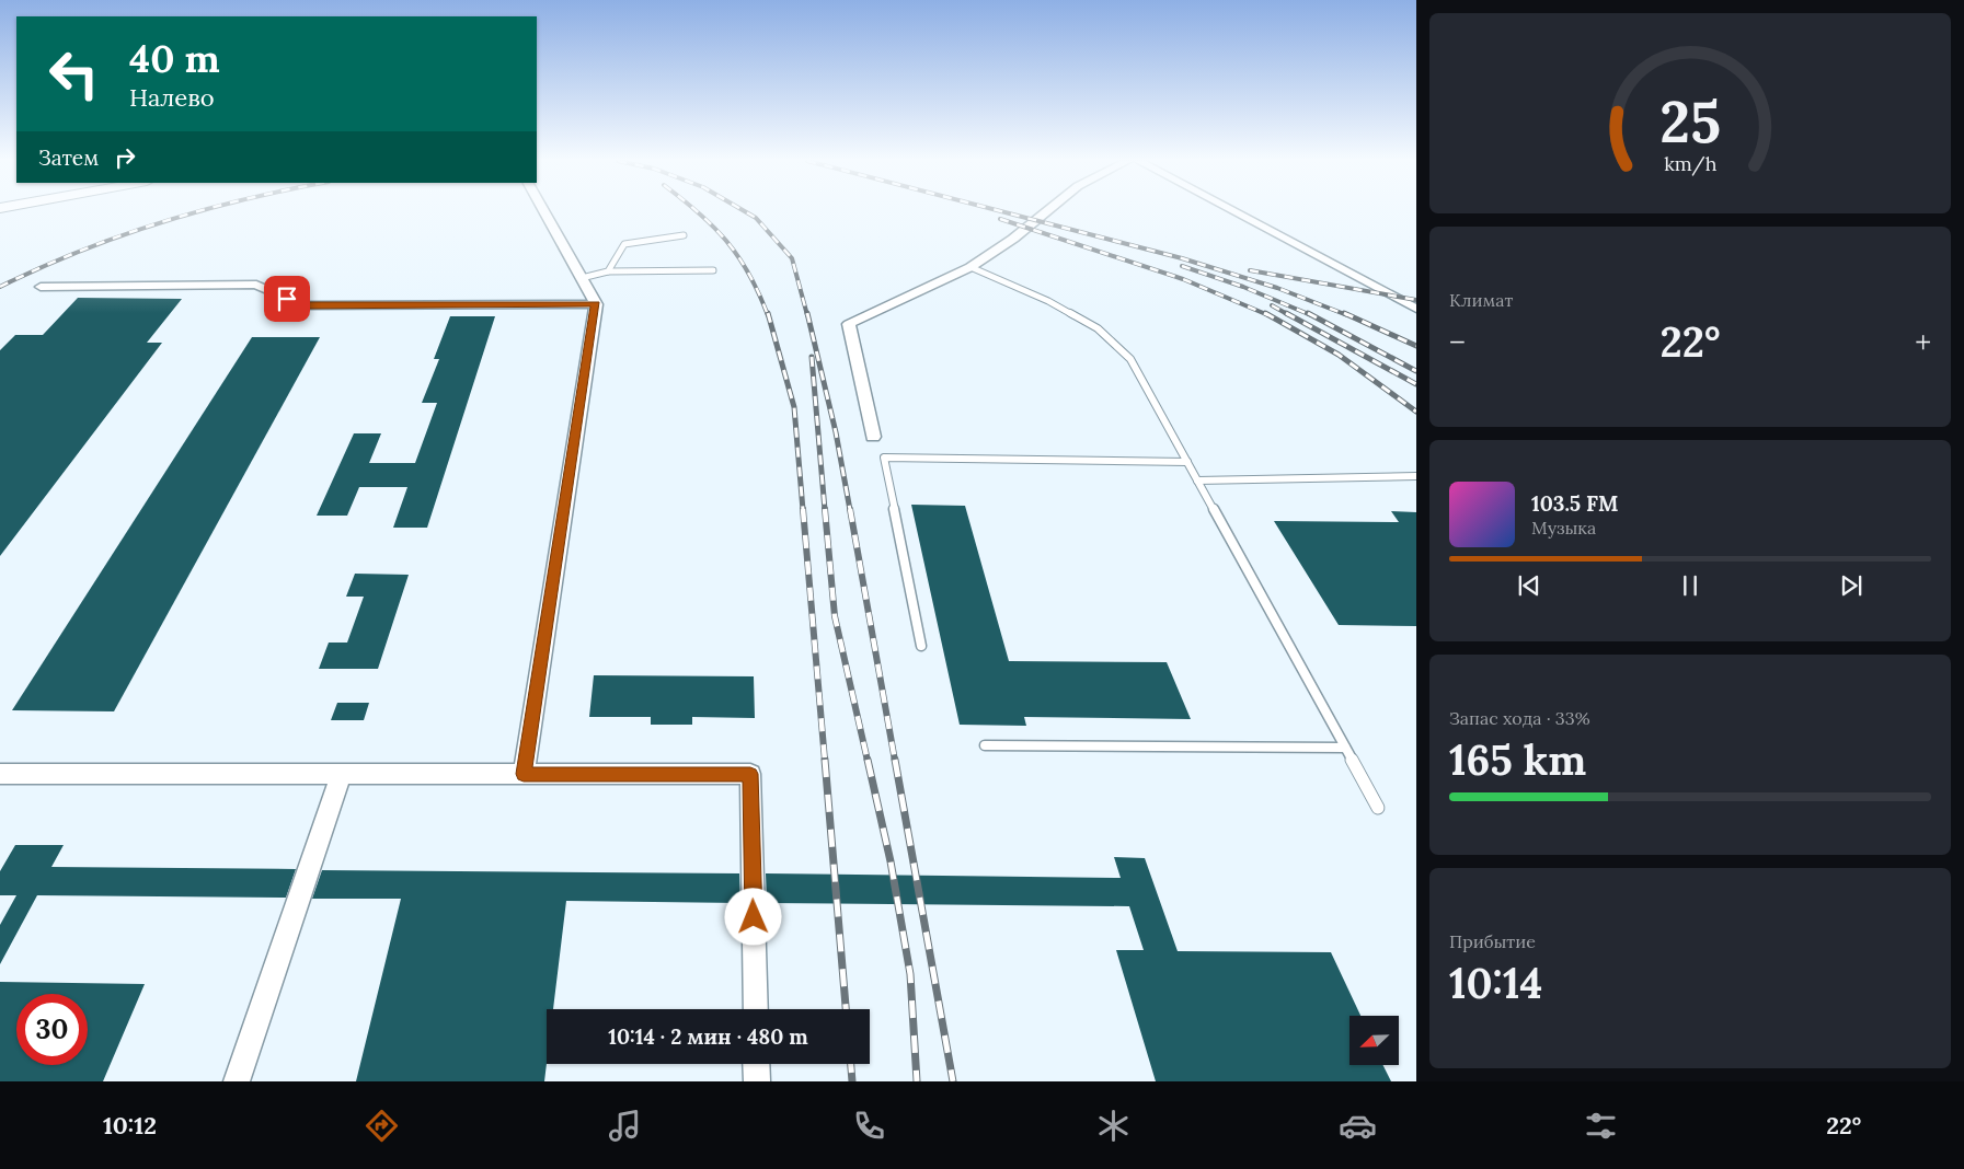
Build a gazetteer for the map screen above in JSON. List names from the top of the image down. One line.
{"north":"bottom left","page":{"turn":["40 m","Налево"],"then":"Затем","tile":["Климат",["Запас хода · 33%","165 km"],["Прибытие","10:14"]],"heat":["−","22°","+"],"song":["103.5 FM","Музыка"],"limit":"30","trip":"10:14 · 2 мин · 480 m","tabs":["10:12","22°"],"gauge":["25","km/h"]}}
